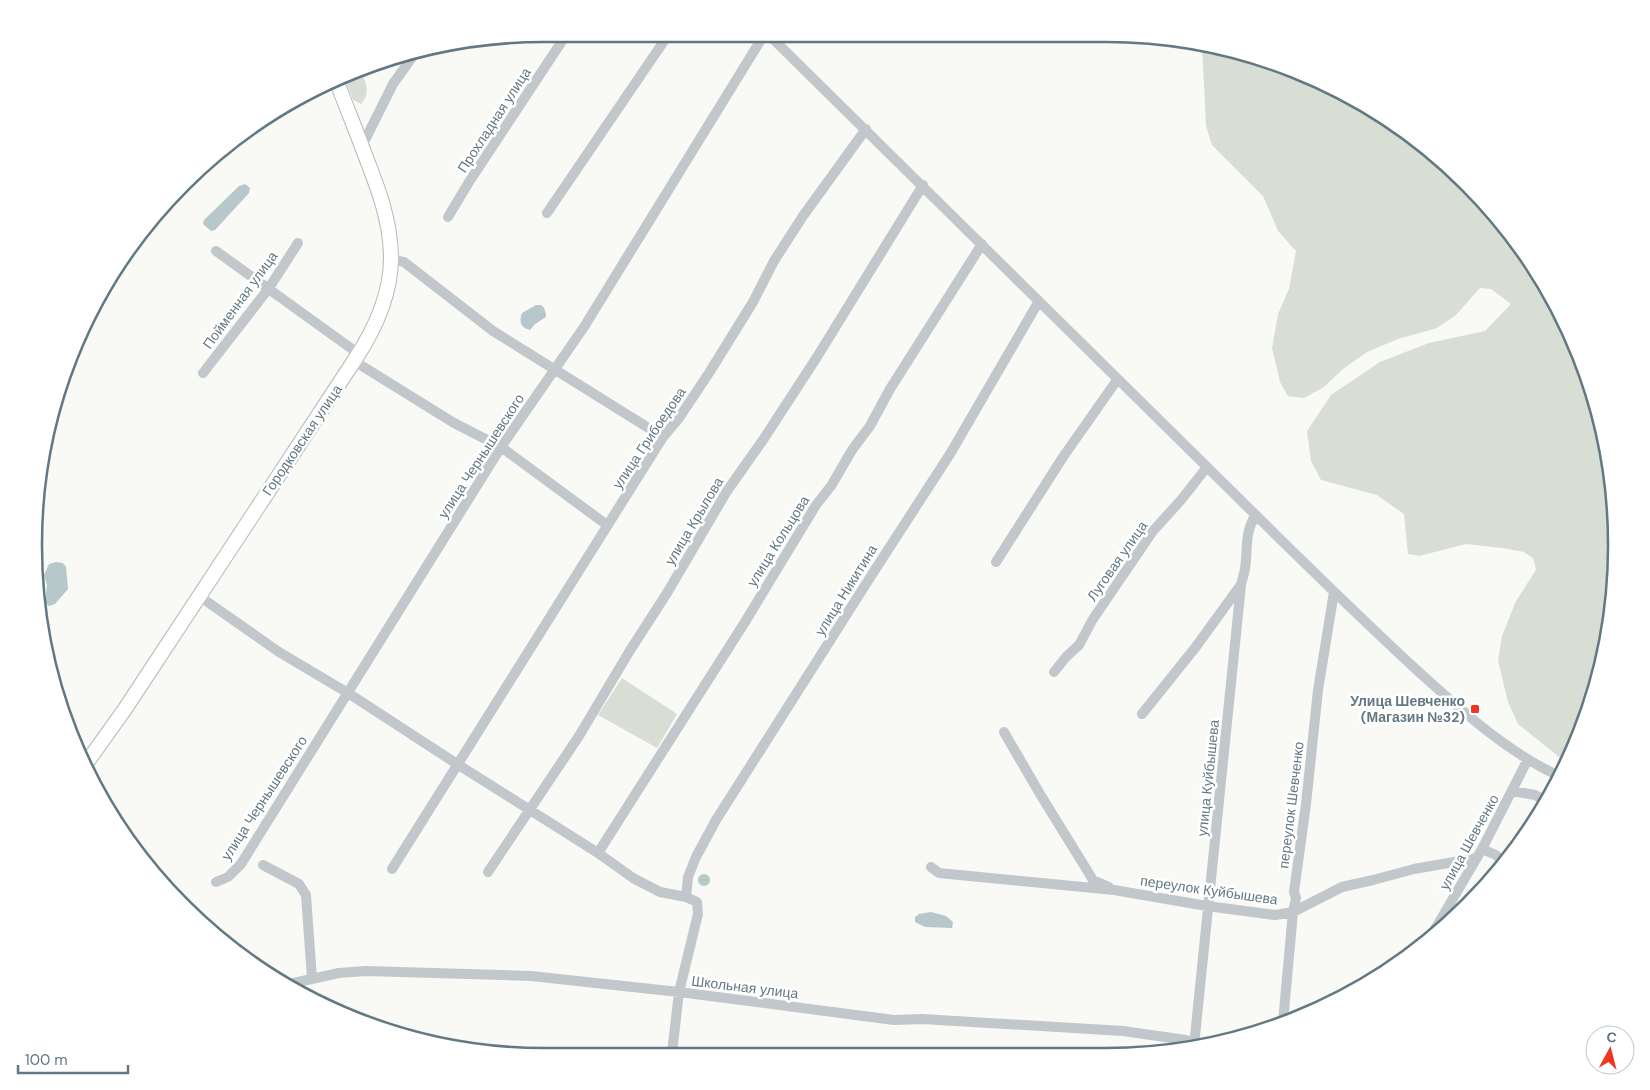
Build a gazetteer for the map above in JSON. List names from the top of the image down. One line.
{"streets":{"main road":["Городковская улица"],"street":["Прохладная улица","Пойменная улица","улица Грибоедова","улица Чернышевского","улица Крылова","улица Кольцова","Луговая улица","улица Никитина","улица Куйбышева","переулок Шевченко","улица Шевченко","переулок Куйбышева","Школьная улица"]},"crossings":[["улица Куйбышева","переулок Куйбышева"],["переулок Шевченко","переулок Куйбышева"],["улица Шевченко","переулок Куйбышева"]],"places":{"transit":["Улица Шевченко (Магазин №32)"]},"scale_bar":"100 m","north":"top"}
